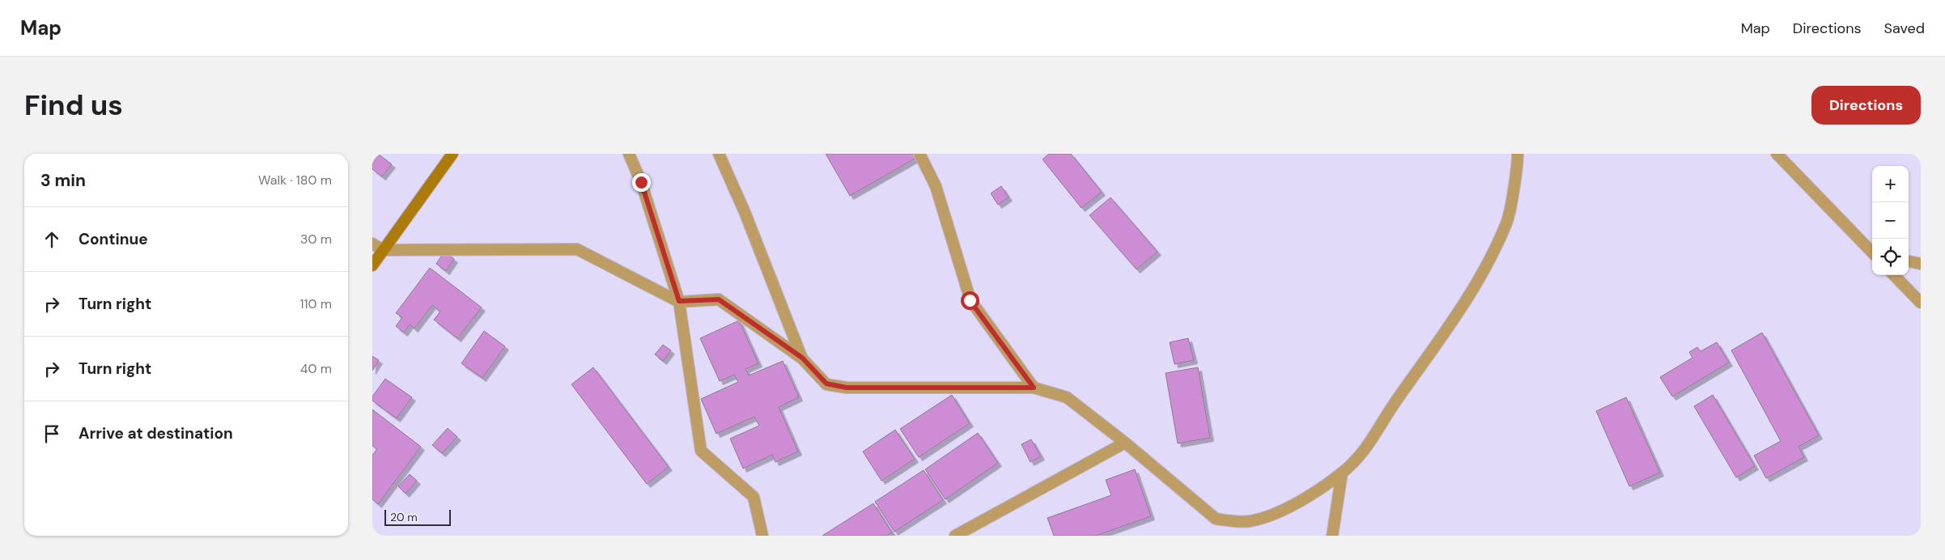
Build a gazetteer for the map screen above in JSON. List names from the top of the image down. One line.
{"scale_bar":"20 m","page":{"header":"Map","nav":["Map","Directions","Saved"],"buttons":"Directions","title":"Find us","heading":["3 min","Walk · 180 m"],"map_buttons":["+","−"],"list":[["Continue","30 m"],["Turn right","110 m"],["Turn right","40 m"],"Arrive at destination"],"scale":"20 m"}}
